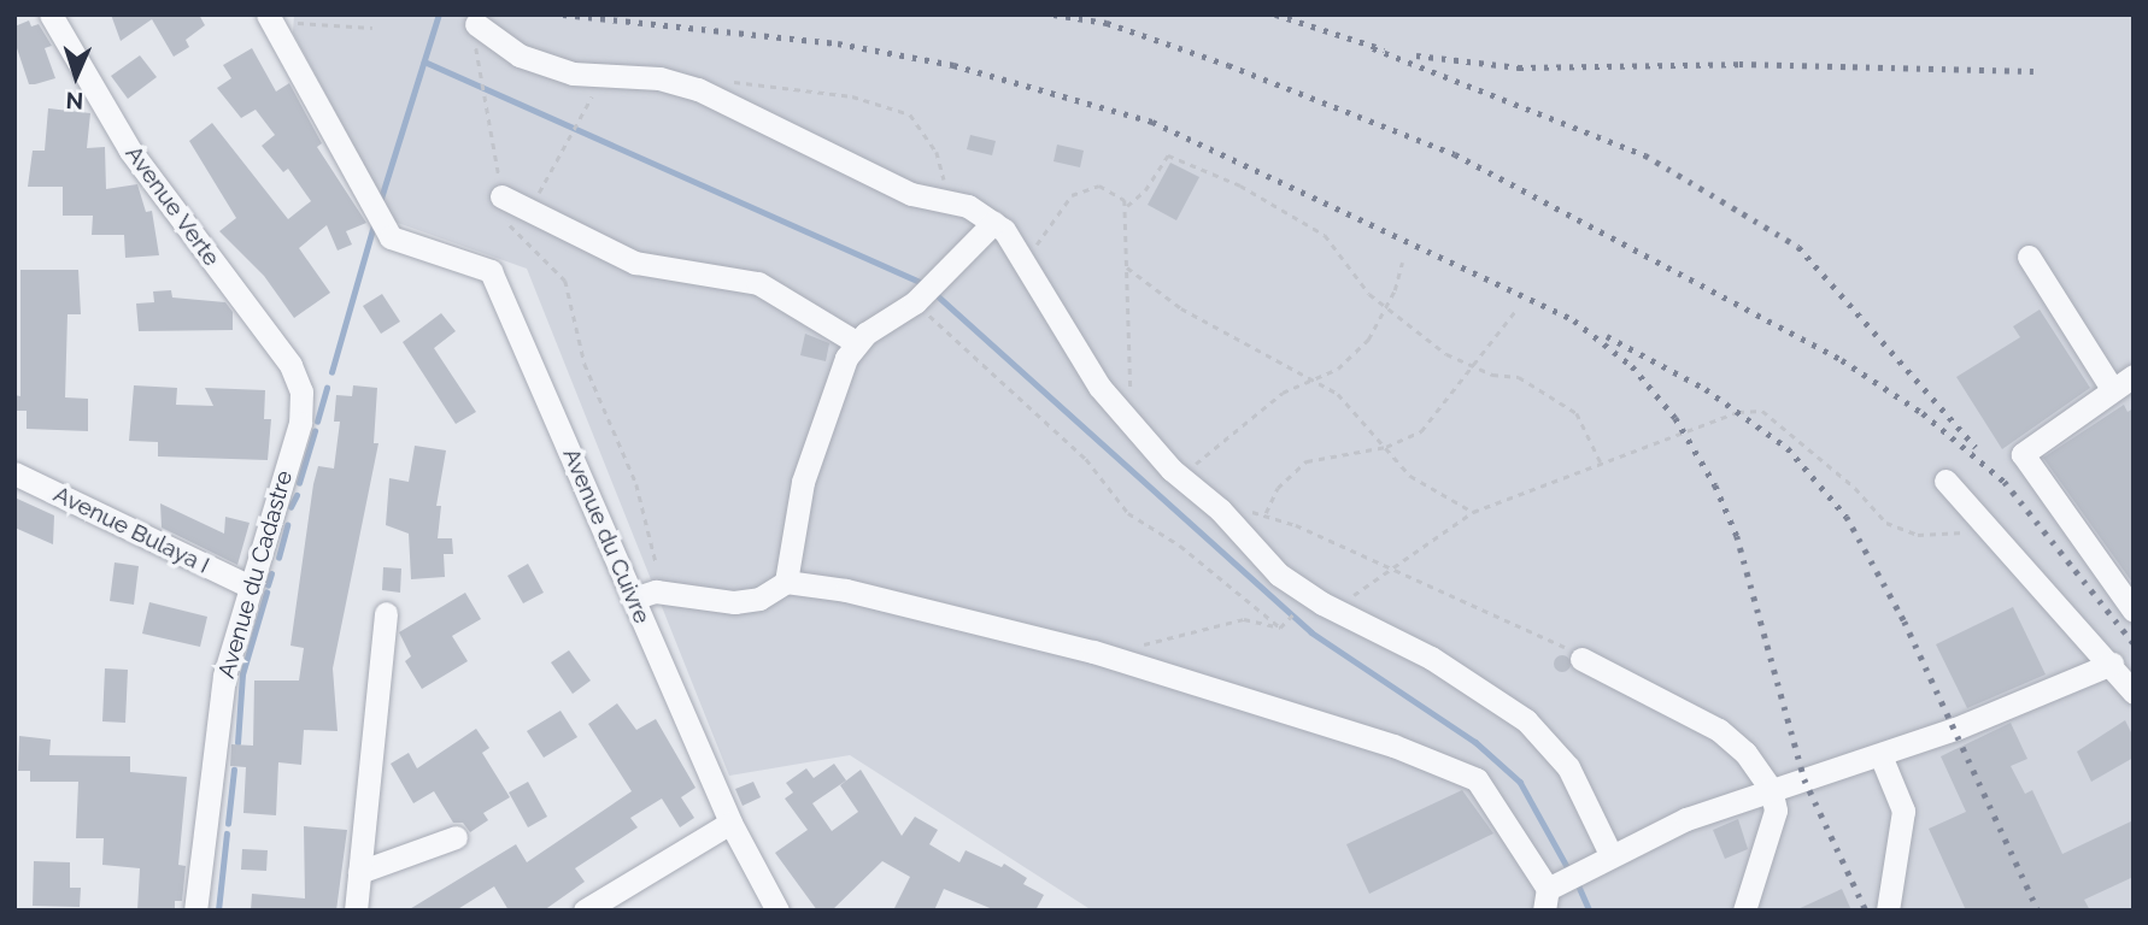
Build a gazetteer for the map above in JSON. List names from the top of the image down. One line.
{"streets":{"street":["Avenue Verte","Avenue Bulaya I","Avenue du Cuivre","Avenue du Cadastre"]},"crossings":[["Avenue Verte","Avenue du Cadastre"],["Avenue Bulaya I","Avenue du Cadastre"]],"north":"bottom"}
